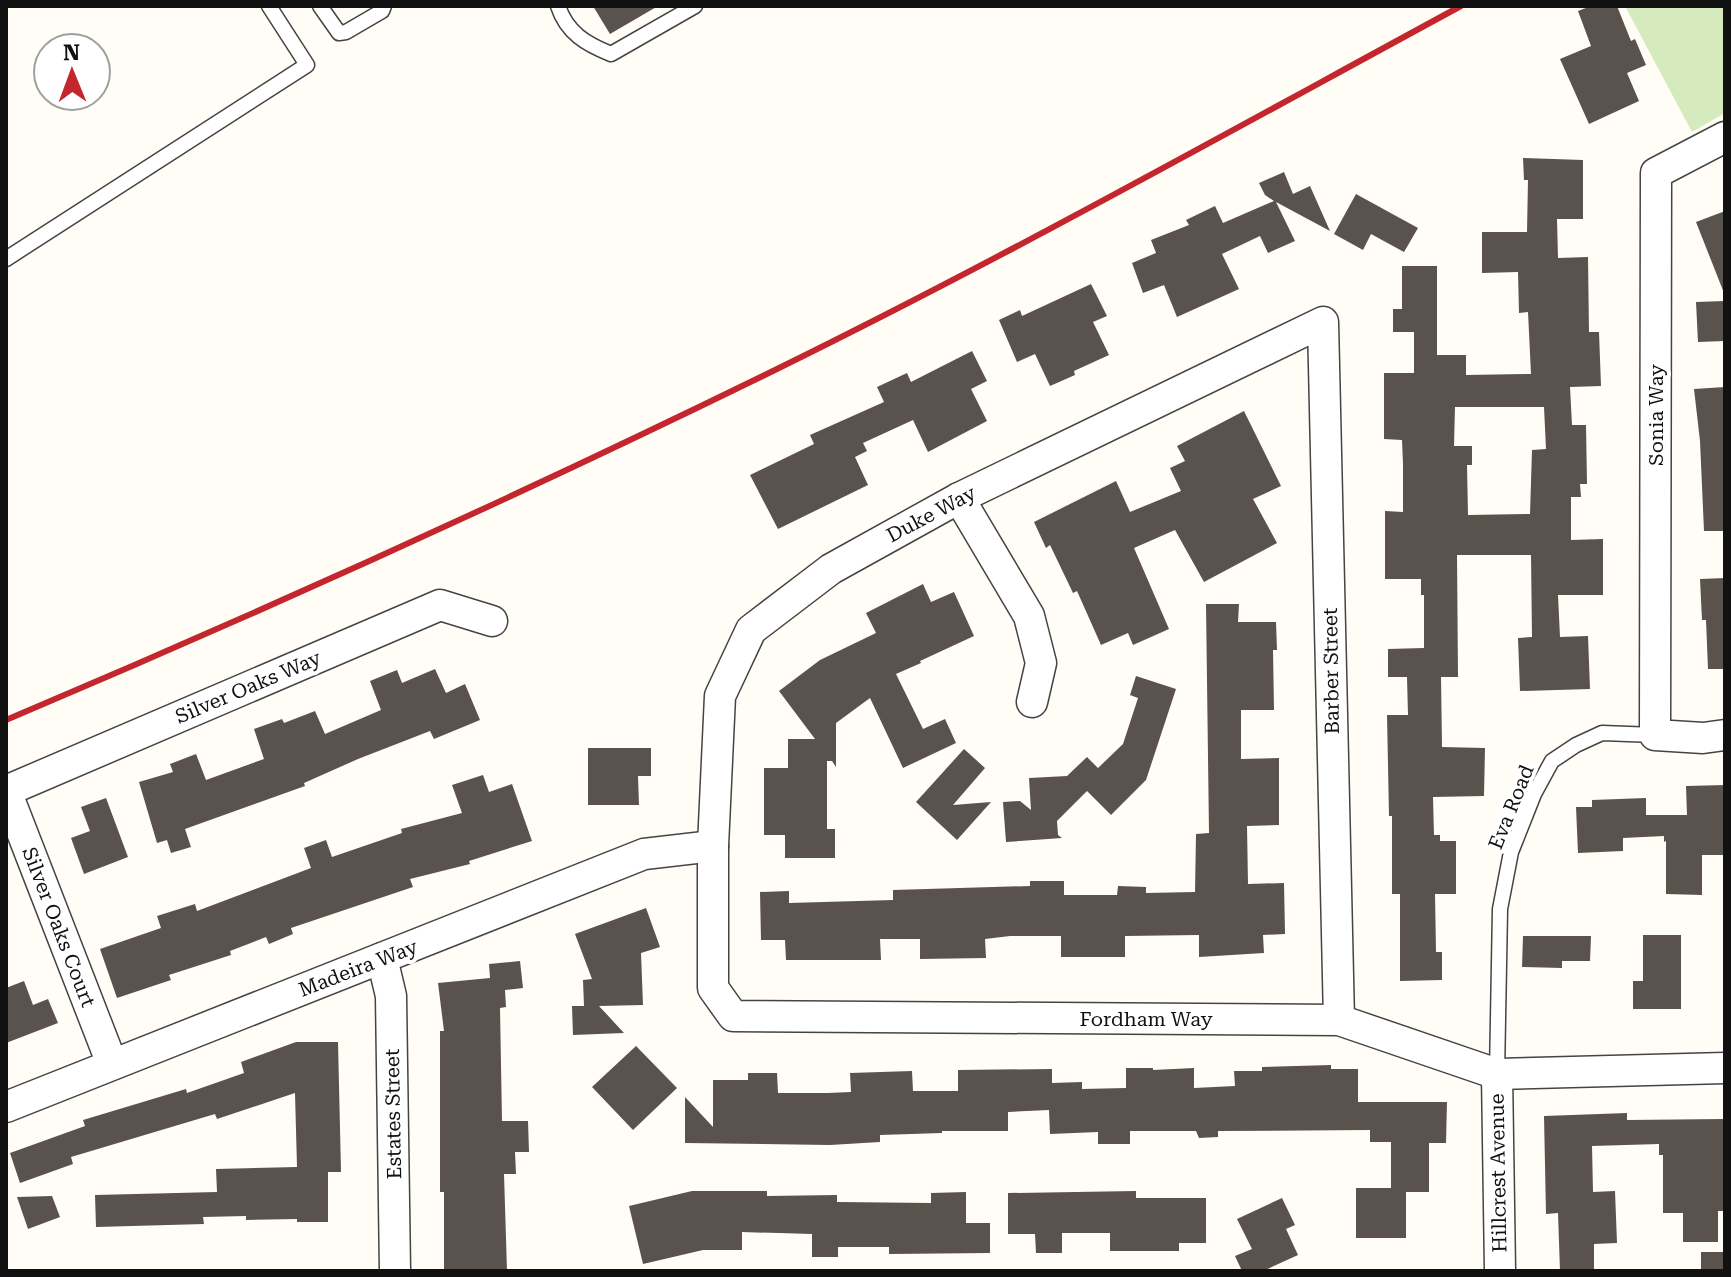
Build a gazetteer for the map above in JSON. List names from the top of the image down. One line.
{"streets":{"street":["Sonia Way","Duke Way","Barber Street","Silver Oaks Way","Silver Oaks Court","Madeira Way","Fordham Way","Estates Street","Hillcrest Avenue"],"lane":["Eva Road"]},"crossings":[["Sonia Way","Eva Road"],["Duke Way","Barber Street"],["Duke Way","Madeira Way"],["Duke Way","Fordham Way"],["Barber Street","Fordham Way"],["Silver Oaks Way","Silver Oaks Court"],["Eva Road","Fordham Way"],["Eva Road","Hillcrest Avenue"],["Silver Oaks Court","Madeira Way"],["Madeira Way","Fordham Way"],["Madeira Way","Estates Street"],["Fordham Way","Hillcrest Avenue"]],"north":"top"}
